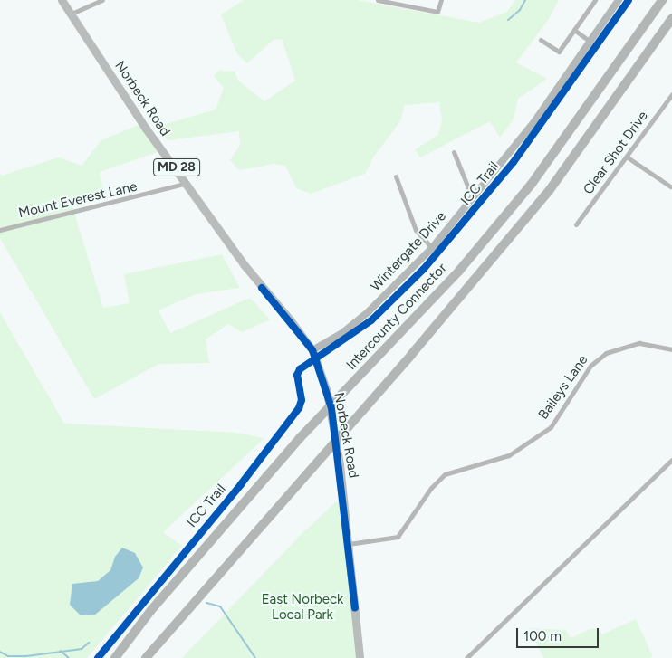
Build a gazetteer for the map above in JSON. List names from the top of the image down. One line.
{"streets":{"highway":["Intercounty Connector"],"main road":["Norbeck Road","MD 28"],"street":["Clear Shot Drive","Mount Everest Lane","Wintergate Drive","Baileys Lane"],"cycle path":["ICC Trail"]},"crossings":[["Norbeck Road","Mount Everest Lane"],["Norbeck Road","Wintergate Drive"],["Norbeck Road","Baileys Lane"]],"parks":["East Norbeck Local Park"],"scale_bar":"100 m"}
